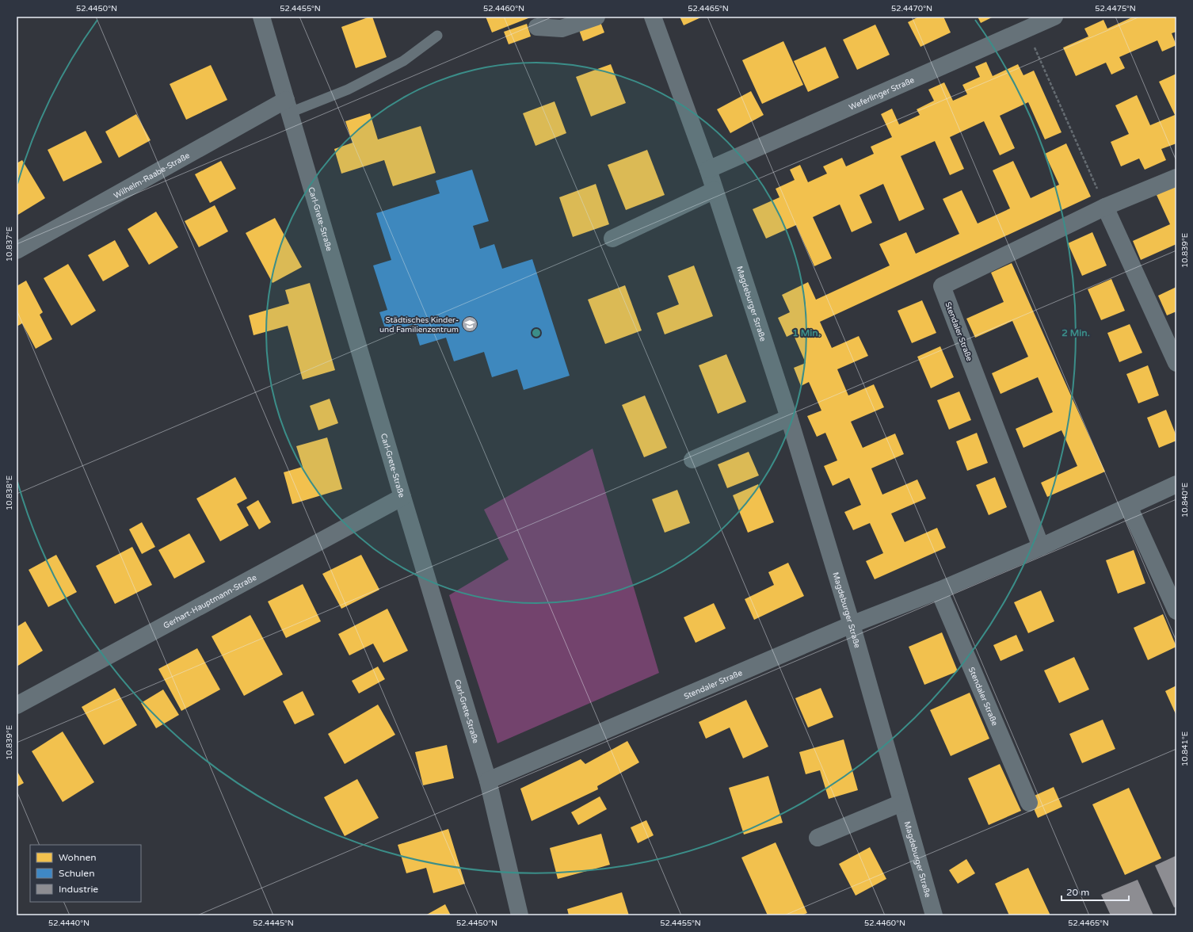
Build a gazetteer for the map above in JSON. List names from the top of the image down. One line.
{"streets":{"street":["Weferlinger Straße","Wilhelm-Raabe-Straße","Carl-Grete-Straße","Magdeburger Straße","Stendaler Straße","Gerhart-Hauptmann-Straße"]},"crossings":[["Weferlinger Straße","Magdeburger Straße"],["Wilhelm-Raabe-Straße","Carl-Grete-Straße"],["Carl-Grete-Straße","Stendaler Straße"],["Carl-Grete-Straße","Gerhart-Hauptmann-Straße"],["Magdeburger Straße","Stendaler Straße"]],"places":{"school or university":["Städtisches Kinder- und Familienzentrum"]},"legend":["Wohnen","Schulen","Industrie"],"scale_bar":"20 m","coordinates":["52.4450°N","52.4455°N","52.4460°N","52.4465°N","52.4470°N","52.4475°N","10.837°E","10.839°E","10.838°E","10.840°E","10.841°E","52.4440°N","52.4445°N"],"rings":["1 Min.","2 Min."]}
